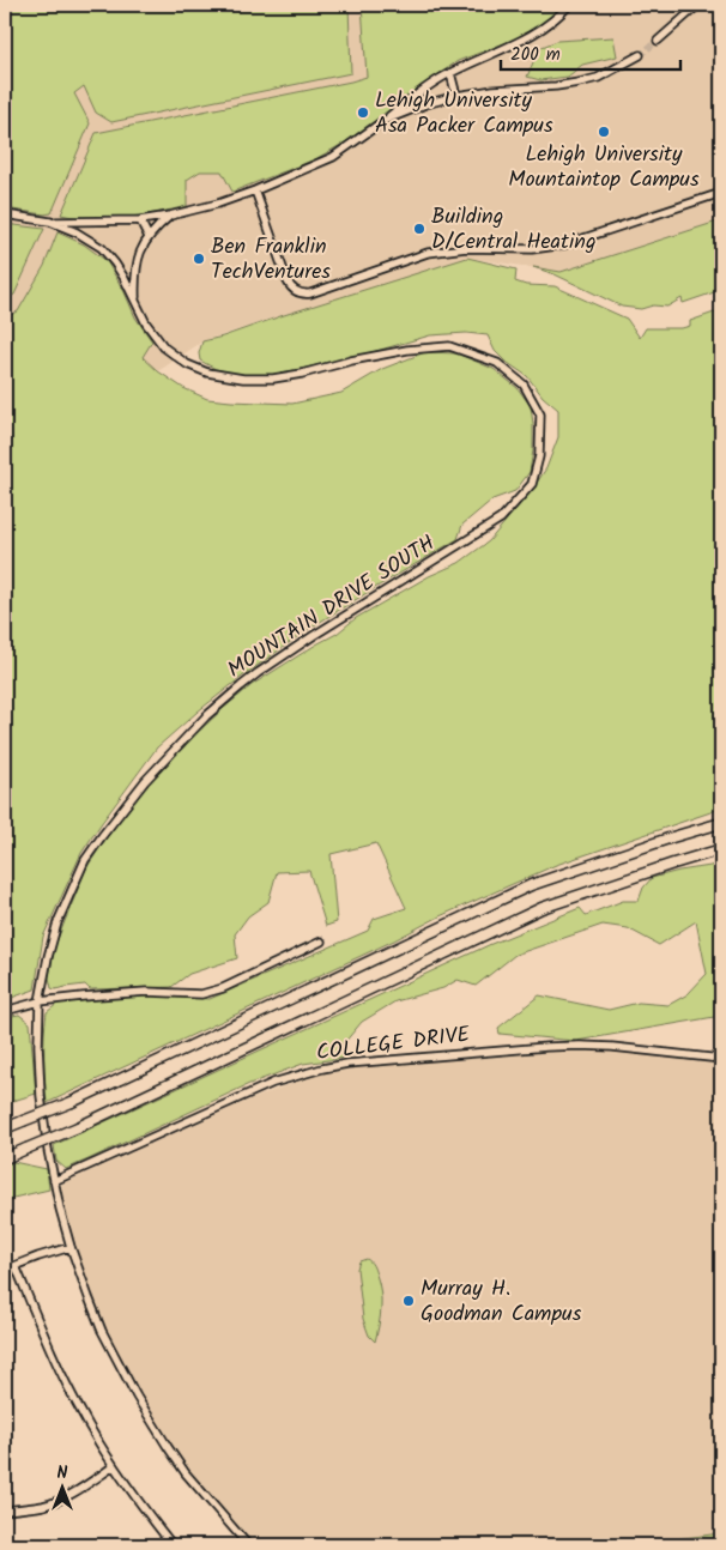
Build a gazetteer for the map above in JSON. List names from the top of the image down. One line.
{"streets":{"street":["MOUNTAIN DRIVE SOUTH","COLLEGE DRIVE"]},"crossings":[["MOUNTAIN DRIVE SOUTH","COLLEGE DRIVE"]],"places":["Lehigh University Asa Packer Campus","Lehigh University Mountaintop Campus","Building D/Central Heating","Ben Franklin TechVentures","Murray H. Goodman Campus"],"scale_bar":"200 m","north":"top"}
